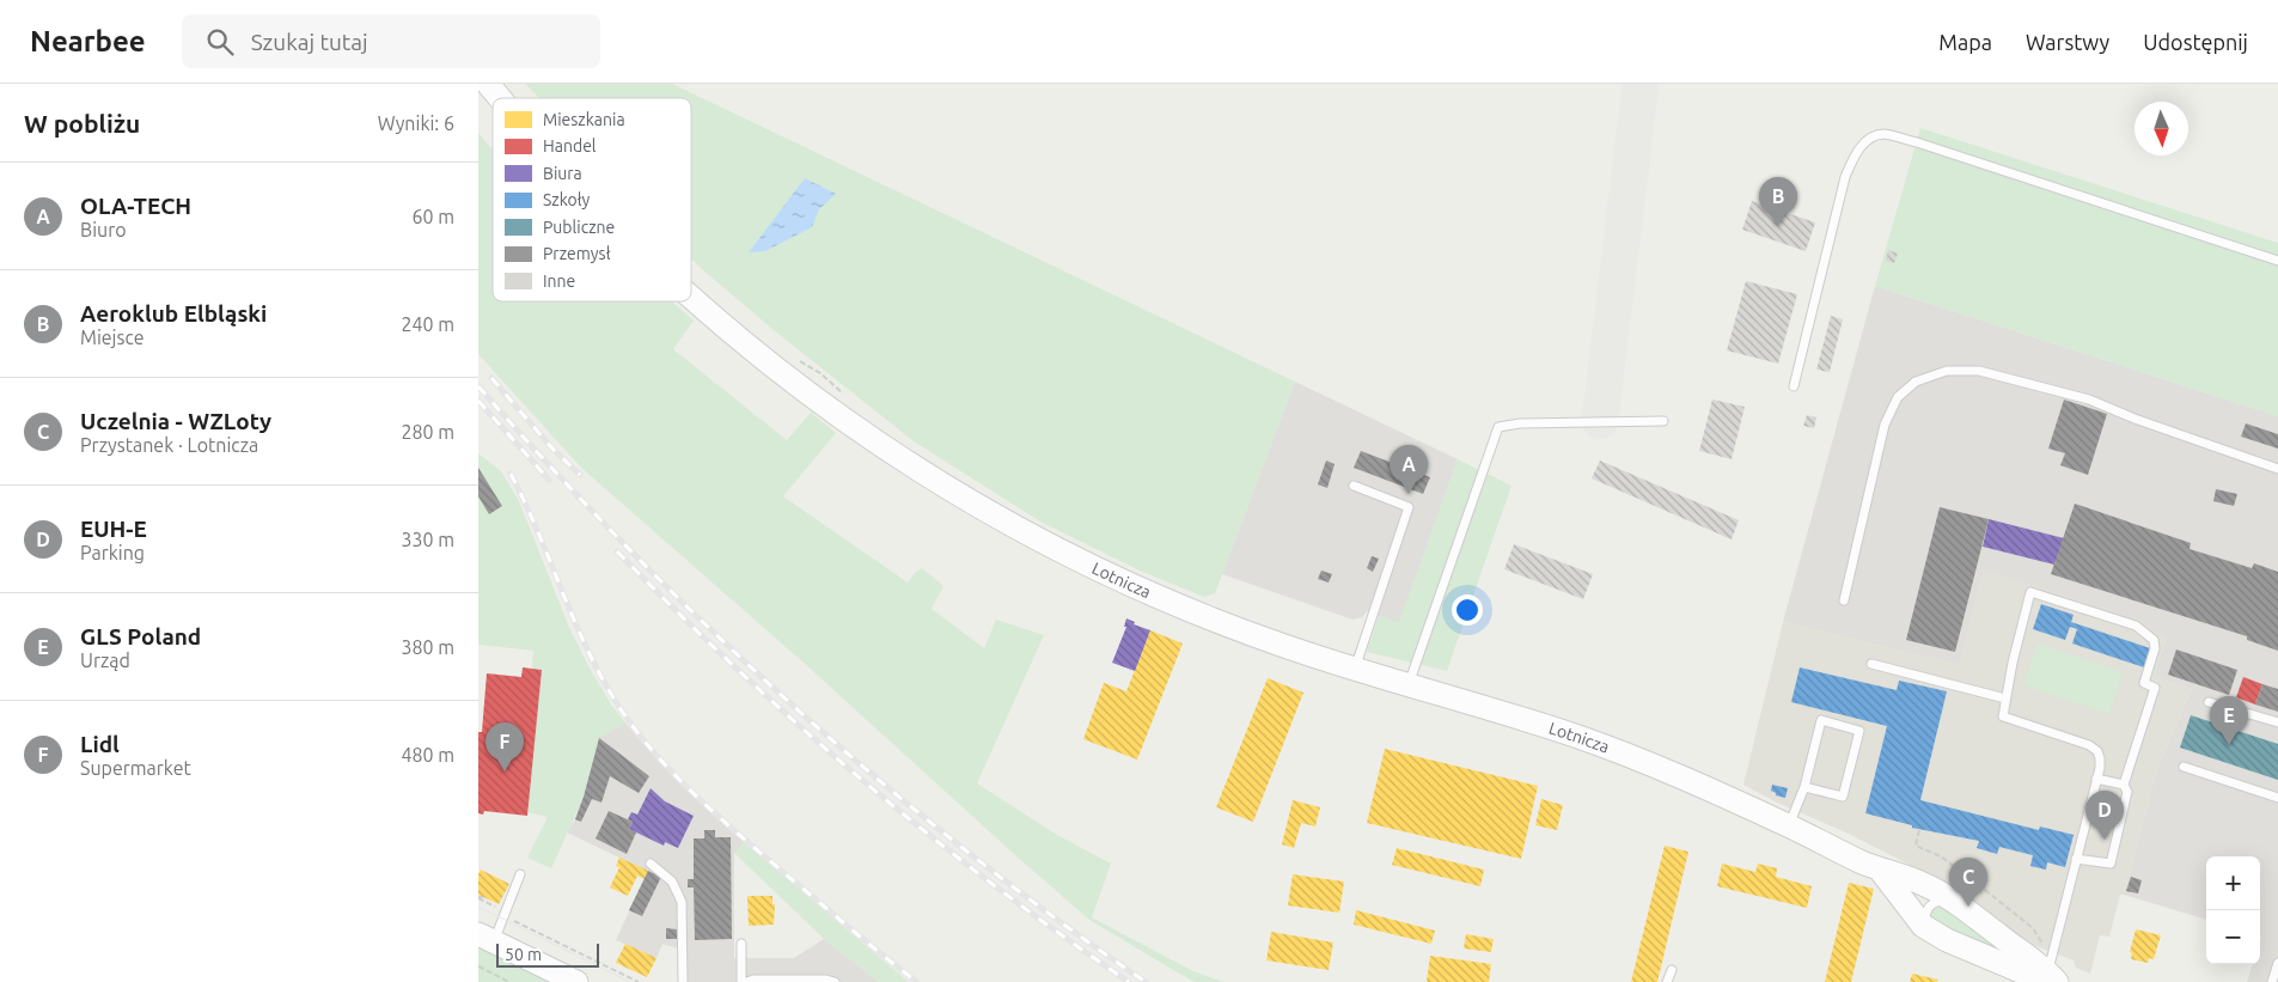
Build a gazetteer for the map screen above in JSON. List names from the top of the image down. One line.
{"streets":{"street":["Lotnicza"]},"legend":["Mieszkania","Handel","Biura","Szkoły","Publiczne","Przemysł","Inne"],"scale_bar":"50 m","north":"bottom","page":{"header":"Nearbee","search":"Szukaj tutaj","nav":["Mapa","Warstwy","Udostępnij"],"heading":["W pobliżu","Wyniki: 6"],"list":[{"mark":"A","name":"OLA-TECH","note":"Biuro","value":"60 m"},{"mark":"B","name":"Aeroklub Elbląski","note":"Miejsce","value":"240 m"},{"mark":"C","name":"Uczelnia - WZLoty","note":"Przystanek · Lotnicza","value":"280 m"},{"mark":"D","name":"EUH-E","note":"Parking","value":"330 m"},{"mark":"E","name":"GLS Poland","note":"Urząd","value":"380 m"},{"mark":"F","name":"Lidl","note":"Supermarket","value":"480 m"}],"pins":["B","A","E","F","D","C"],"map_buttons":["+","−"],"scale":"50 m"}}
